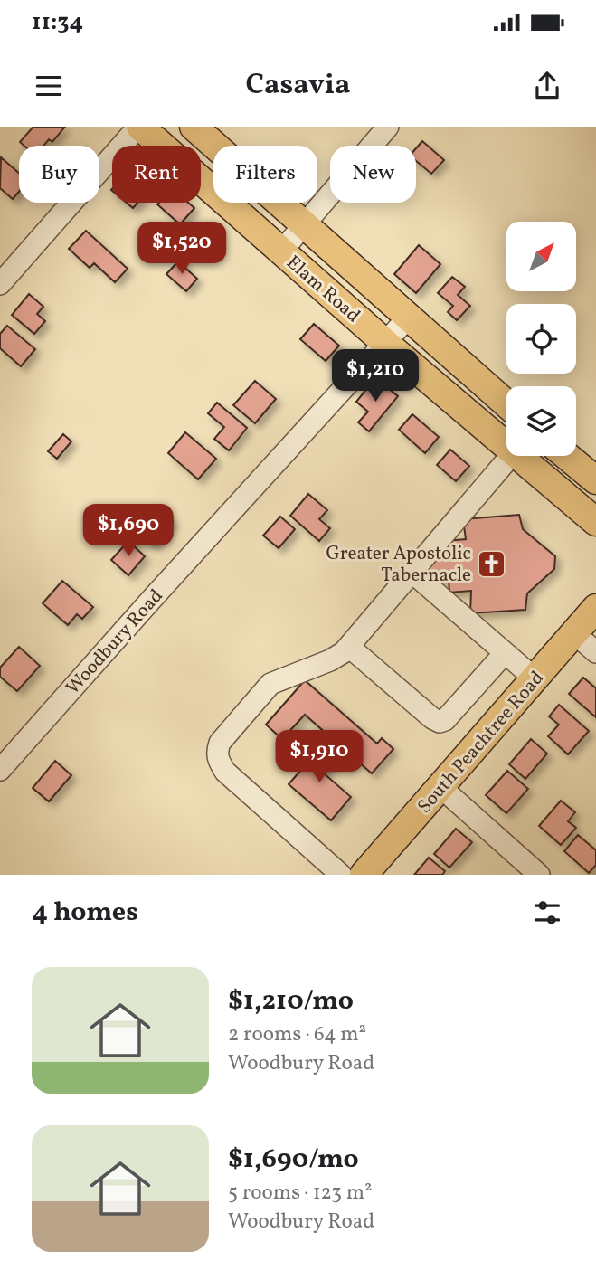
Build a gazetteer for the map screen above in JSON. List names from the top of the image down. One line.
{"streets":{"main road":["Elam Road","South Peachtree Road"],"street":["Woodbury Road"]},"crossings":[["Elam Road","Woodbury Road"]],"places":{"church":["Greater Apostolic Tabernacle"]},"north":"top right","page":{"status":"11:34","header":"Casavia","chip":["Buy","Rent","Filters","New"],"price":["$1,520","$1,210","$1,690","$1,910"],"heading":"4 homes","list":[{"name":"$1,210/mo","note":"2 rooms · 64 m² · Woodbury Road"},{"name":"$1,690/mo","note":"5 rooms · 123 m² · Woodbury Road"}]}}
